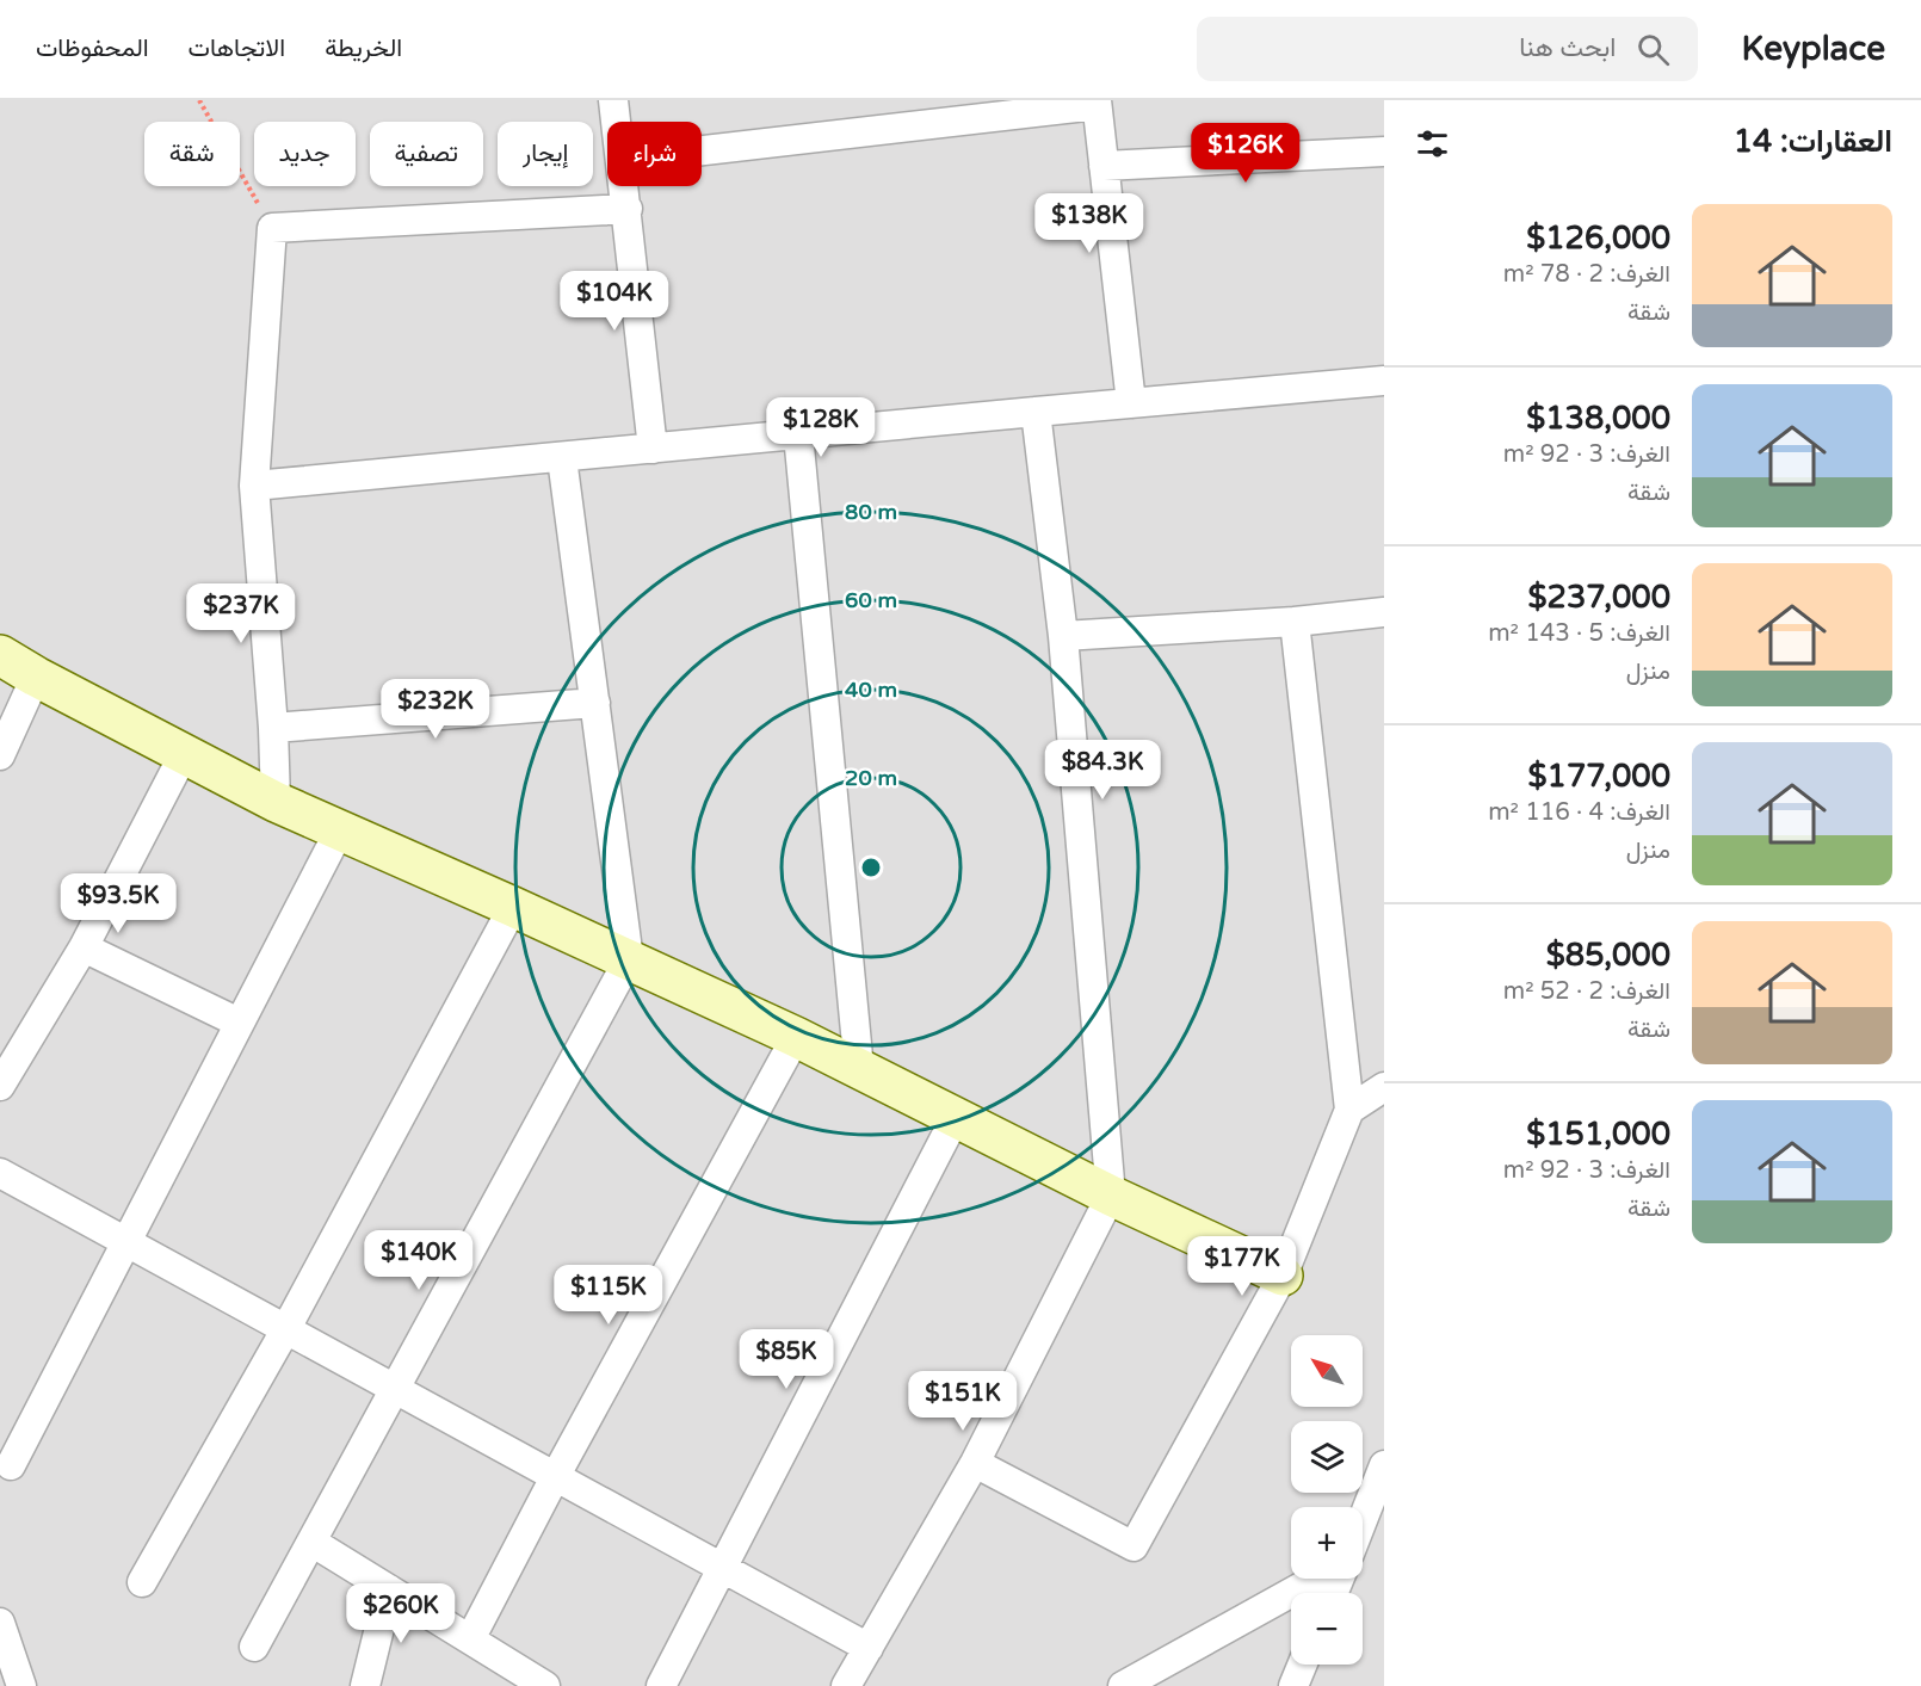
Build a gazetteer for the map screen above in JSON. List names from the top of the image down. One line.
{"north":"top left","page":{"header":"Keyplace","search":"ابحث هنا","nav":["الخريطة","الاتجاهات","المحفوظات"],"heading":"العقارات: 14","chip":["شراء","إيجار","تصفية","جديد","شقة"],"price":["$126K","$138K","$104K","$128K","$237K","$232K","$84.3K","$93.5K","$140K","$177K","$115K","$85K","$151K","$260K"],"list":[{"name":"$126,000","note":"الغرف: 2 · 78 m² · شقة"},{"name":"$138,000","note":"الغرف: 3 · 92 m² · شقة"},{"name":"$237,000","note":"الغرف: 5 · 143 m² · منزل"},{"name":"$177,000","note":"الغرف: 4 · 116 m² · منزل"},{"name":"$85,000","note":"الغرف: 2 · 52 m² · شقة"},{"name":"$151,000","note":"الغرف: 3 · 92 m² · شقة"}],"map_buttons":["+","−"]},"rings":["80 m","60 m","40 m","20 m"]}
